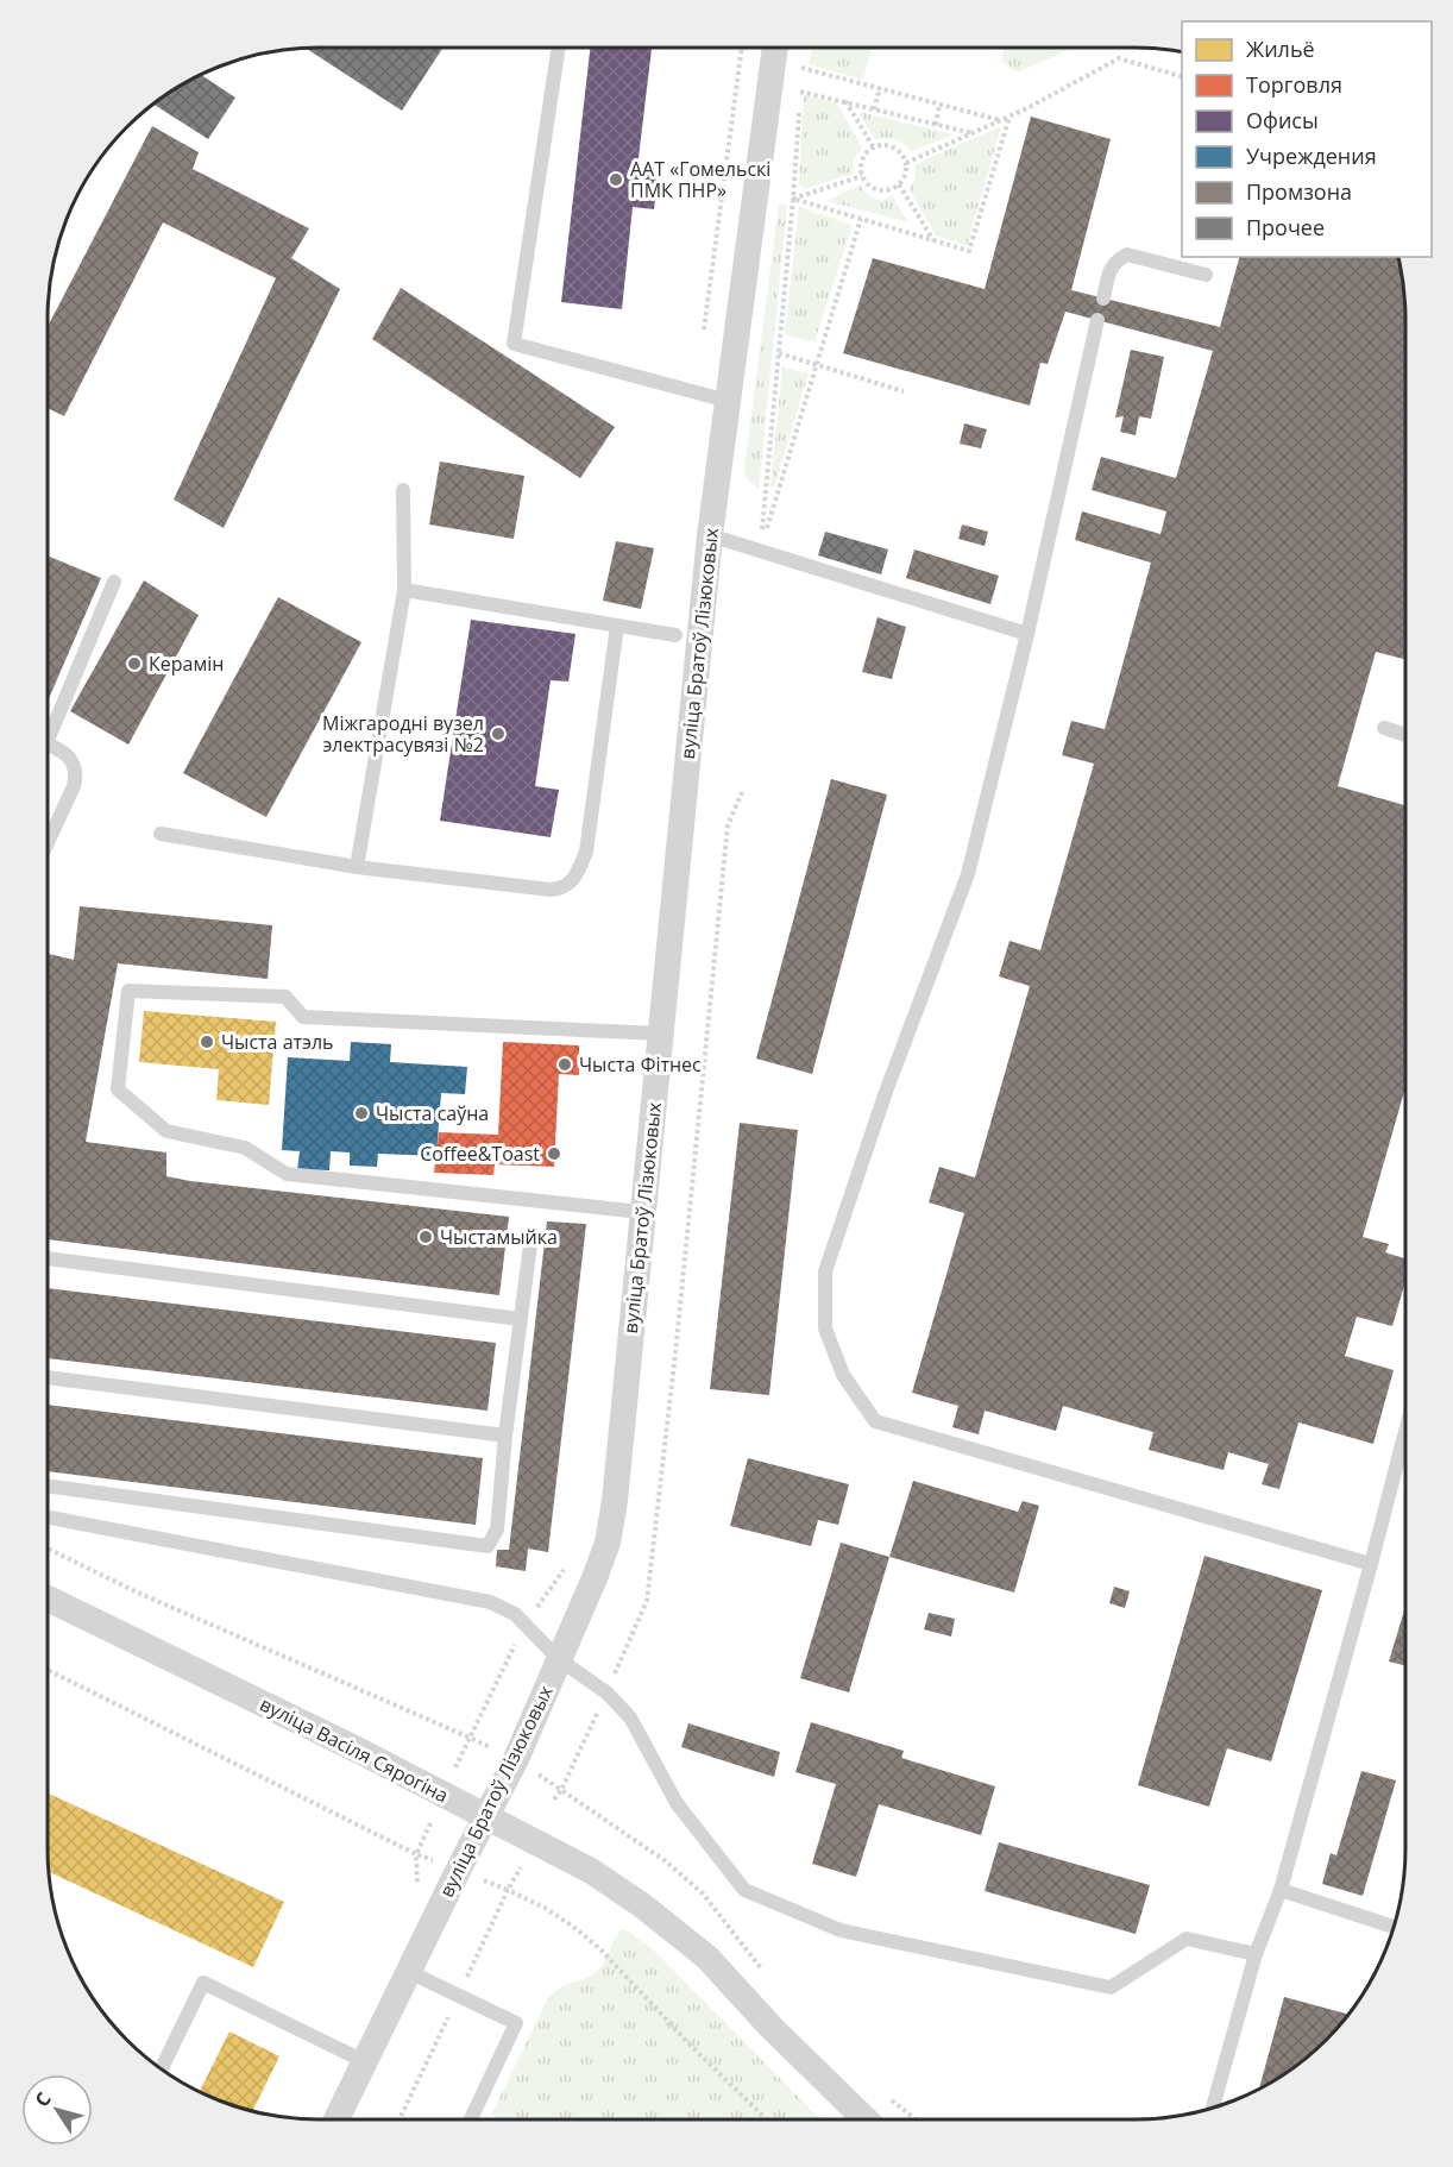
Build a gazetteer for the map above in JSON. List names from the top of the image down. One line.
{"streets":{"street":["вуліца Братоў Лізюковых","вуліца Васіля Сярогіна"]},"crossings":[["вуліца Братоў Лізюковых","вуліца Васіля Сярогіна"]],"places":["ААТ «Гомельскі ПМК ПНР»","Керамін","Міжгародні вузел электрасувязі №2","Чыста атэль","Чыста Фітнес","Чыста саўна","Coffee&Toast","Чыстамыйка"],"legend":["Жильё","Торговля","Офисы","Учреждения","Промзона","Прочее"],"north":"top left"}
